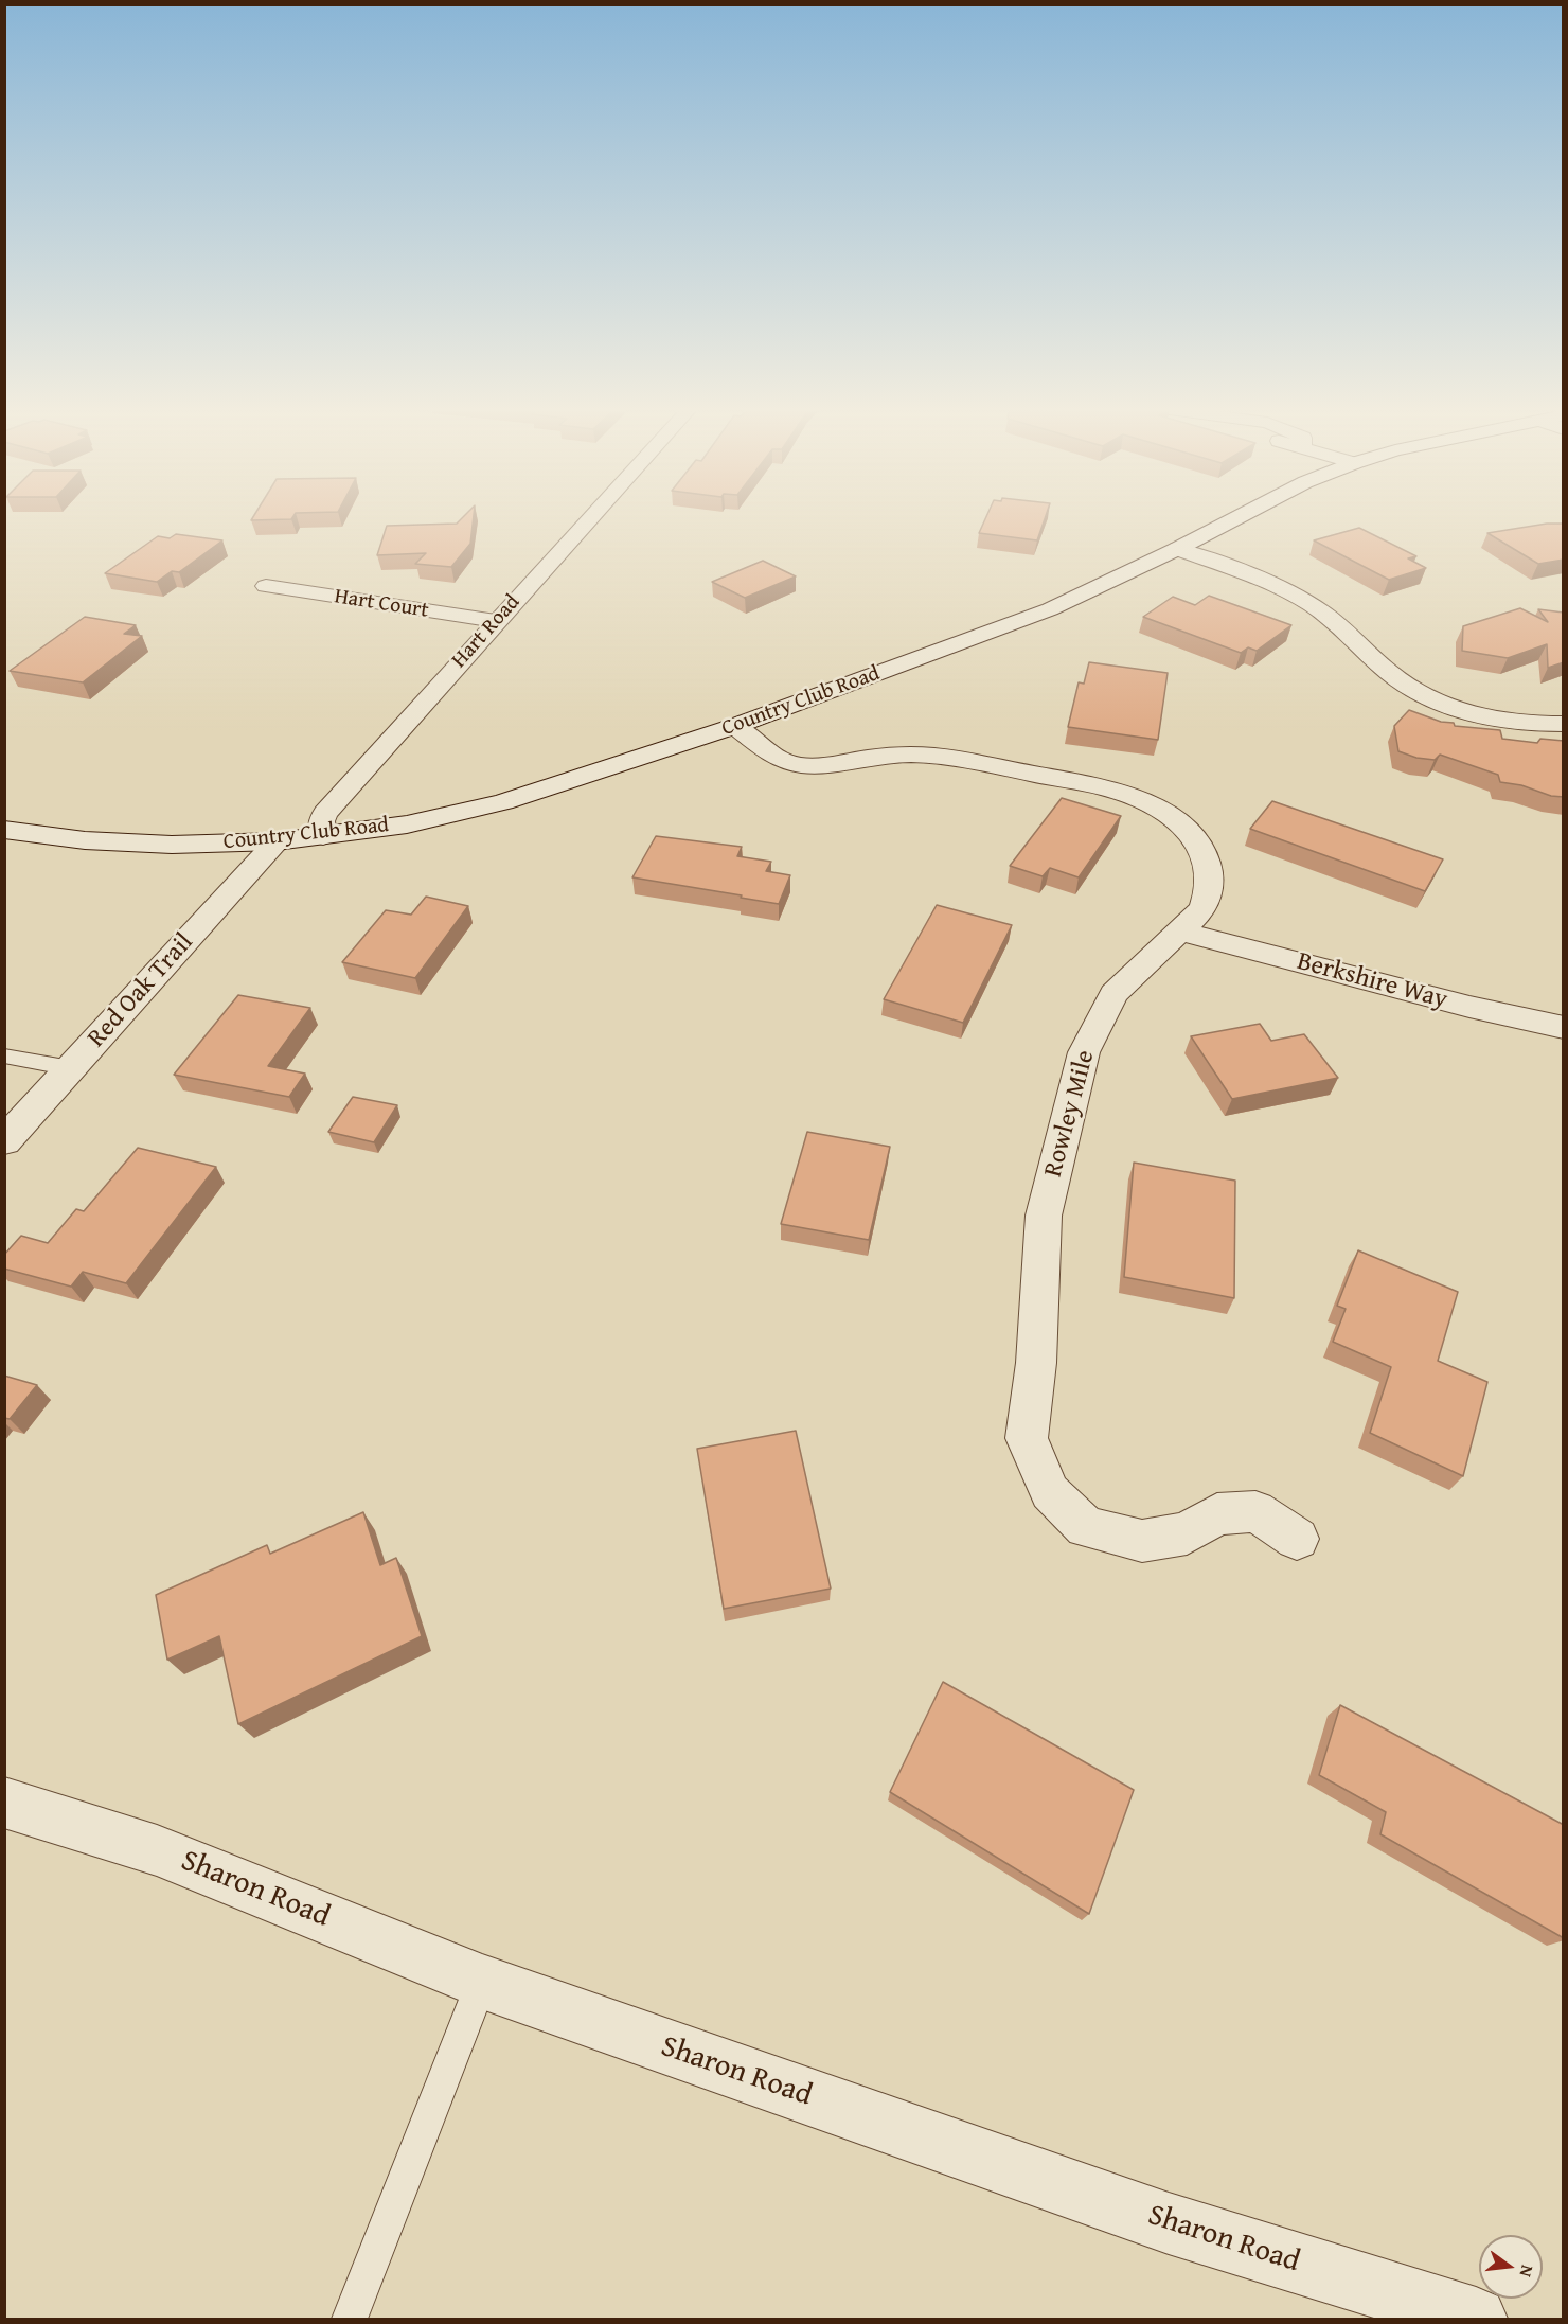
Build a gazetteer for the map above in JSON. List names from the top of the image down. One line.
{"streets":{"street":["Hart Court","Hart Road","Country Club Road","Berkshire Way","Red Oak Trail","Rowley Mile","Sharon Road"]},"crossings":[["Hart Court","Hart Road"],["Hart Road","Country Club Road"],["Country Club Road","Red Oak Trail"],["Country Club Road","Rowley Mile"],["Berkshire Way","Rowley Mile"]],"north":"right"}
